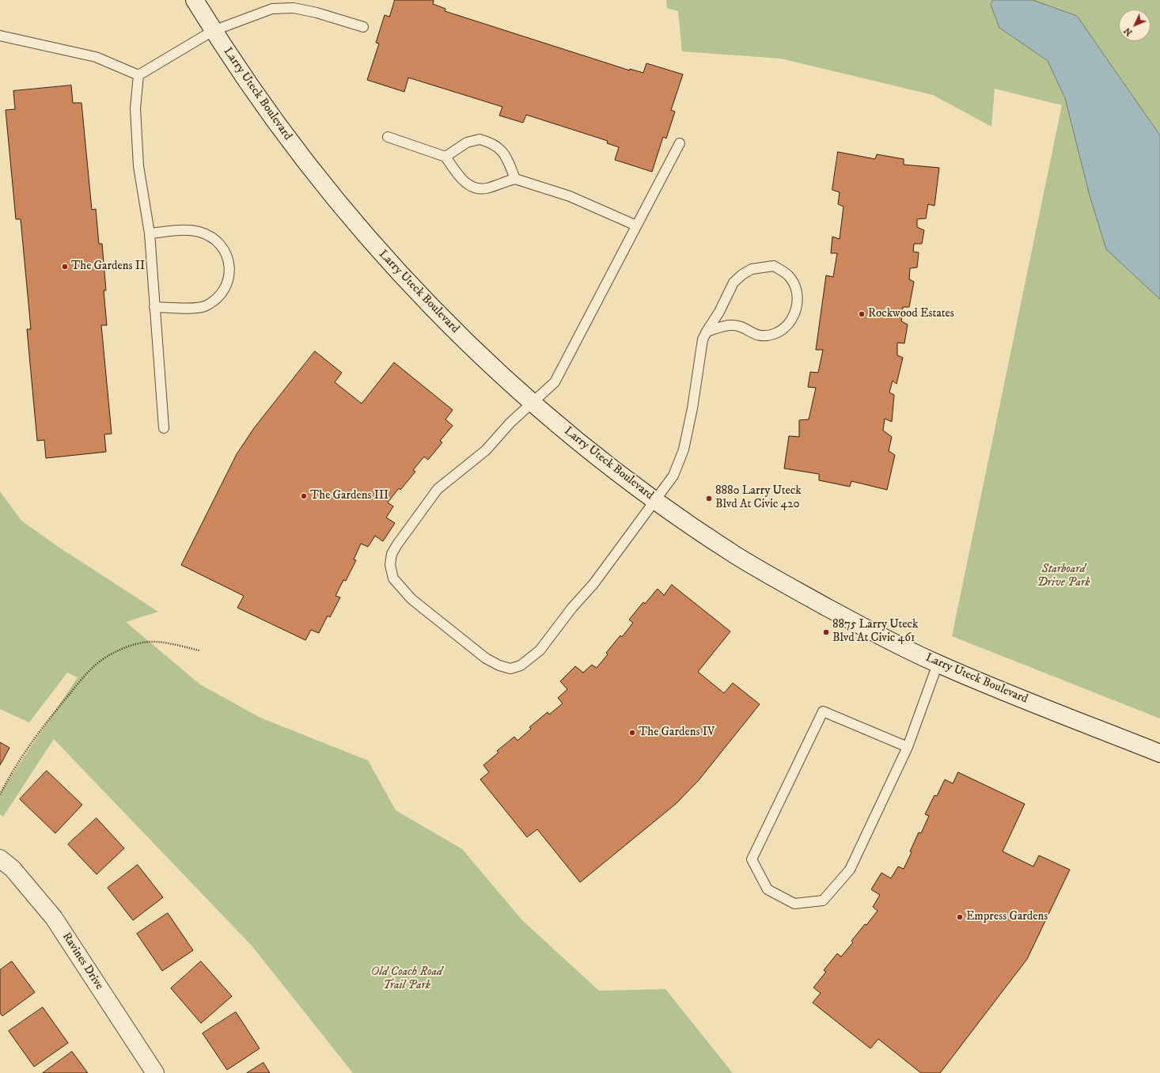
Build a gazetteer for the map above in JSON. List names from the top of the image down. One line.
{"streets":{"main road":["Larry Uteck Boulevard","Ravines Drive"]},"parks":["Starboard Drive Park","Old Coach Road Trail Park"],"places":["The Gardens II","Rockwood Estates","The Gardens III","8880 Larry Uteck Blvd At Civic 420","8875 Larry Uteck Blvd At Civic 461","The Gardens IV","Empress Gardens"],"north":"bottom left"}
